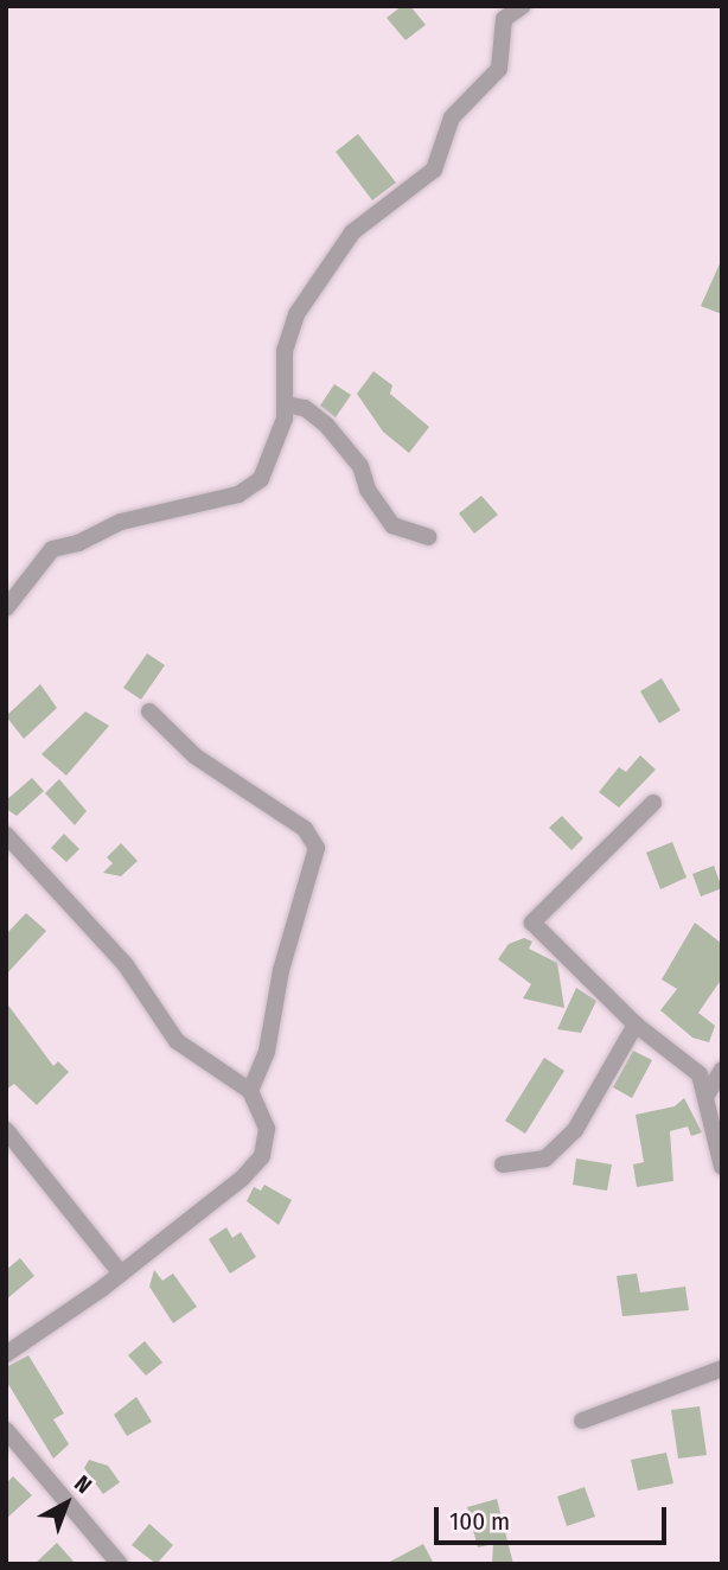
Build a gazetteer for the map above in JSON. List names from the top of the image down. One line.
{"scale_bar":"100 m","north":"top right"}
